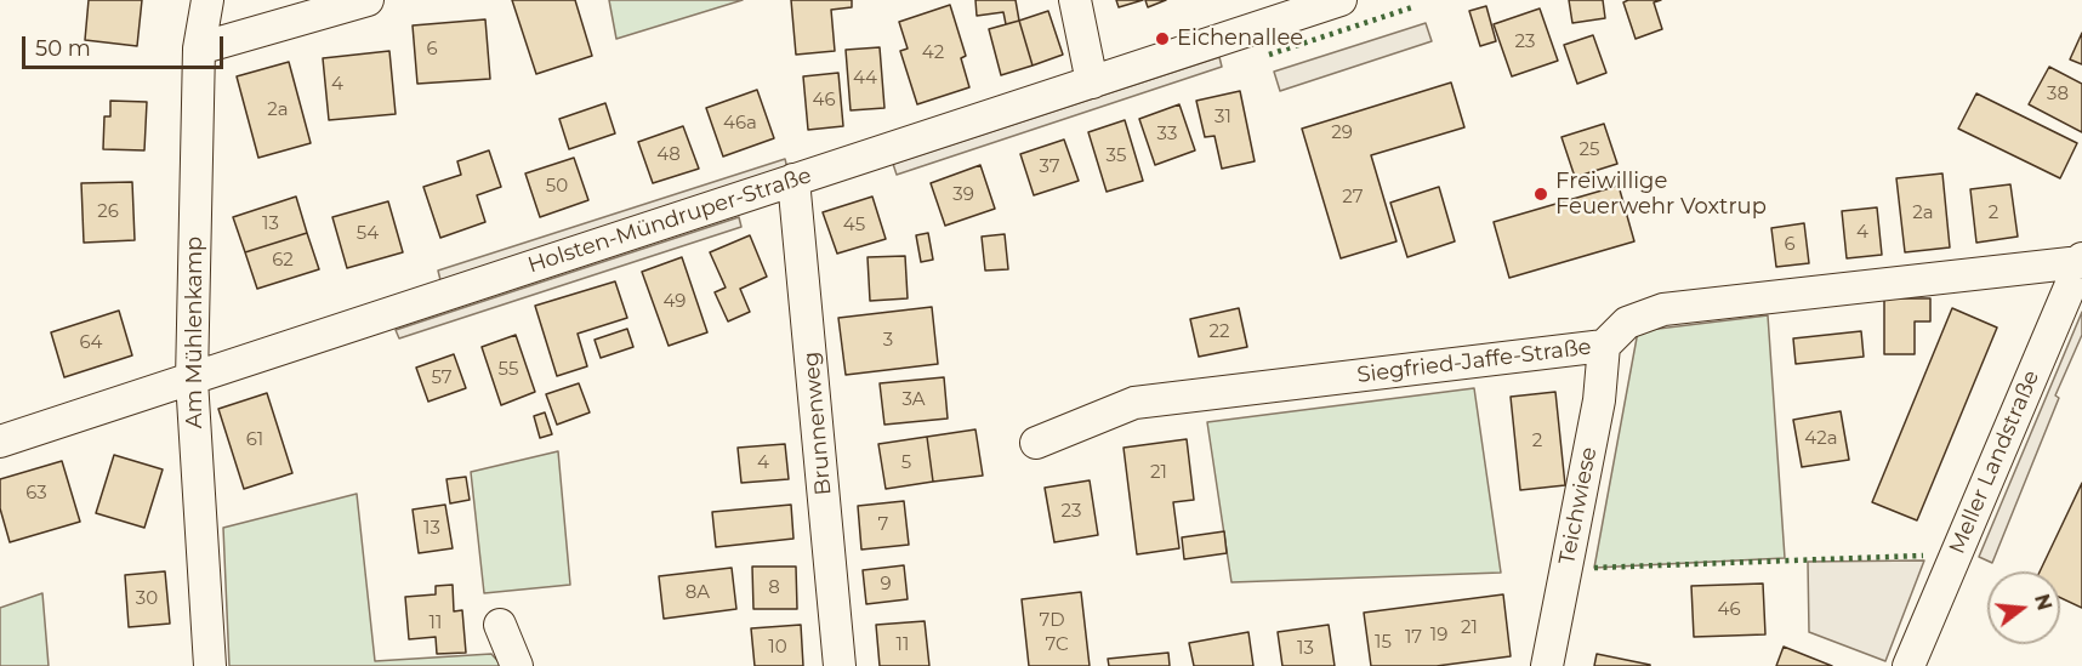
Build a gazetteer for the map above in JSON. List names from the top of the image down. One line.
{"streets":{"street":["Holsten-Mündruper-Straße","Am Mühlenkamp","Siegfried-Jaffe-Straße","Brunnenweg","Meller Landstraße","Teichwiese"]},"crossings":[["Holsten-Mündruper-Straße","Am Mühlenkamp"],["Holsten-Mündruper-Straße","Brunnenweg"],["Siegfried-Jaffe-Straße","Meller Landstraße"],["Siegfried-Jaffe-Straße","Teichwiese"]],"places":["Eichenallee","Freiwillige Feuerwehr Voxtrup"],"house_numbers":["23","6","42","44","4","38","46","2a","31","46a","29","33","25","48","35","37","50","39","27","26","2a","2","13","45","4","54","6","62","49","22","3","64","55","57","3A","42a","61","2","4","5","21","63","23","7","13","9","8","8A","30","46","7D","11","21","19","17","15","11","7C","10","13"],"scale_bar":"50 m","north":"right"}
